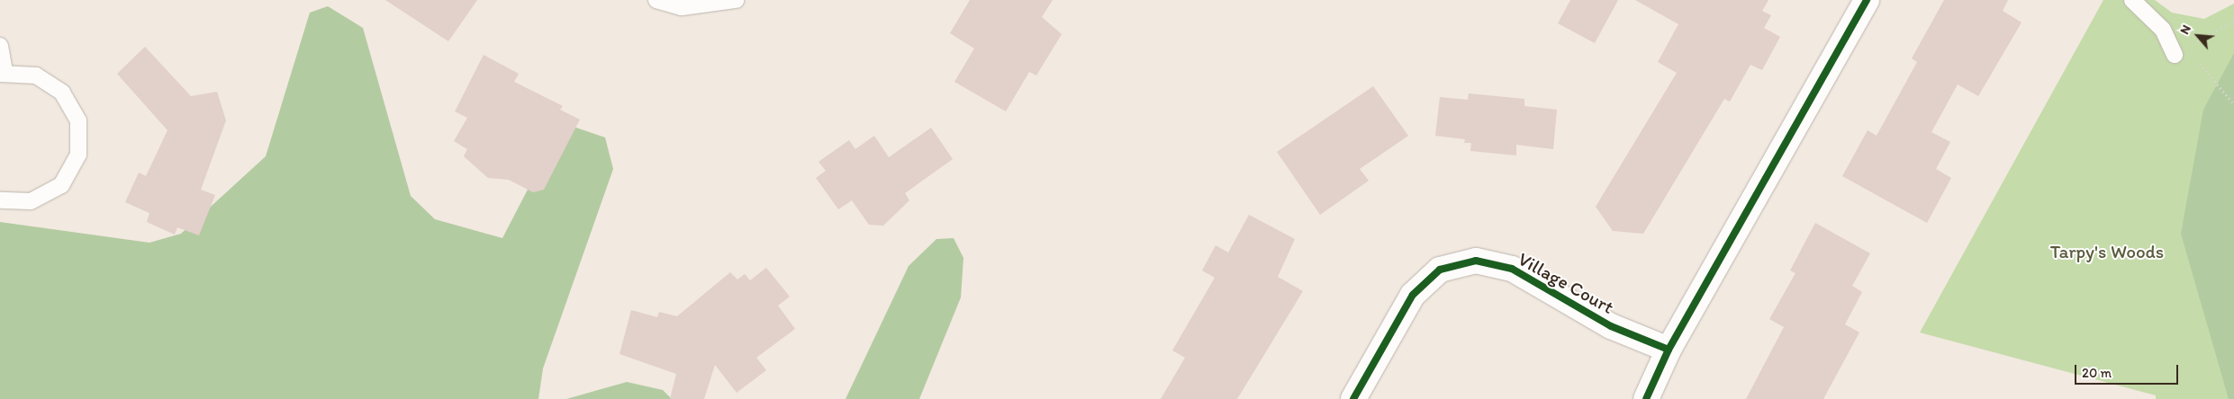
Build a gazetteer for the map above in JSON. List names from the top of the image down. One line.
{"streets":{"street":["Village Court"]},"parks":["Tarpy's Woods"],"scale_bar":"20 m","north":"top left"}
